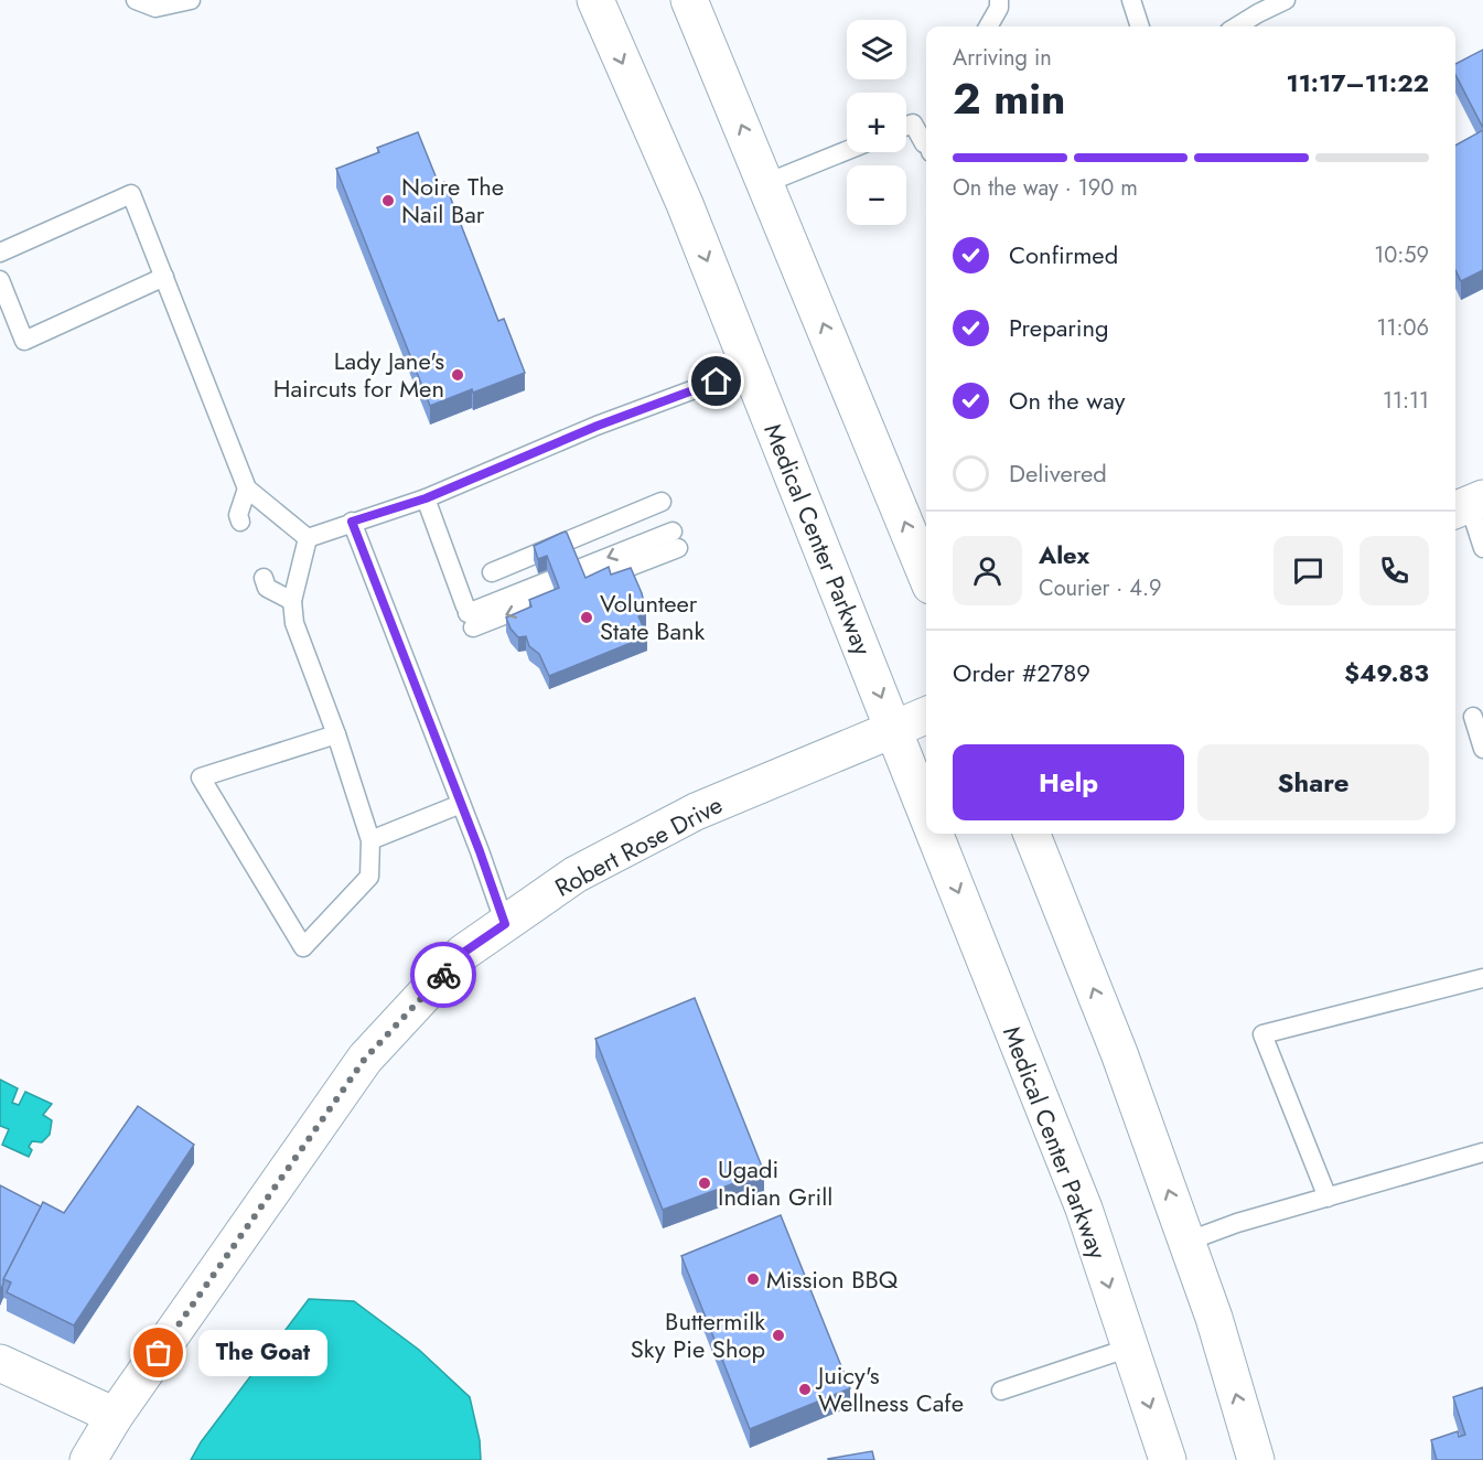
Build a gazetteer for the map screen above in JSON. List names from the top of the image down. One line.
{"streets":{"main road":["Medical Center Parkway","Robert Rose Drive"]},"crossings":[["Medical Center Parkway","Robert Rose Drive"]],"places":["Noire The Nail Bar","Lady Jane's Haircuts for Men","Volunteer State Bank","Ugadi Indian Grill","Mission BBQ","Buttermilk Sky Pie Shop","The Goat","Juicy's Wellness Cafe"],"page":{"map_buttons":["+","−"],"heading":["2 min","Arriving in","11:17–11:22"],"panel":["Alex","Courier · 4.9","Order #2789","$49.83"],"bar":"On the way · 190 m","list":[["Confirmed","10:59"],["Preparing","11:06"],["On the way","11:11"],"Delivered"],"buttons":["Help","Share"],"bubble":"The Goat"}}
